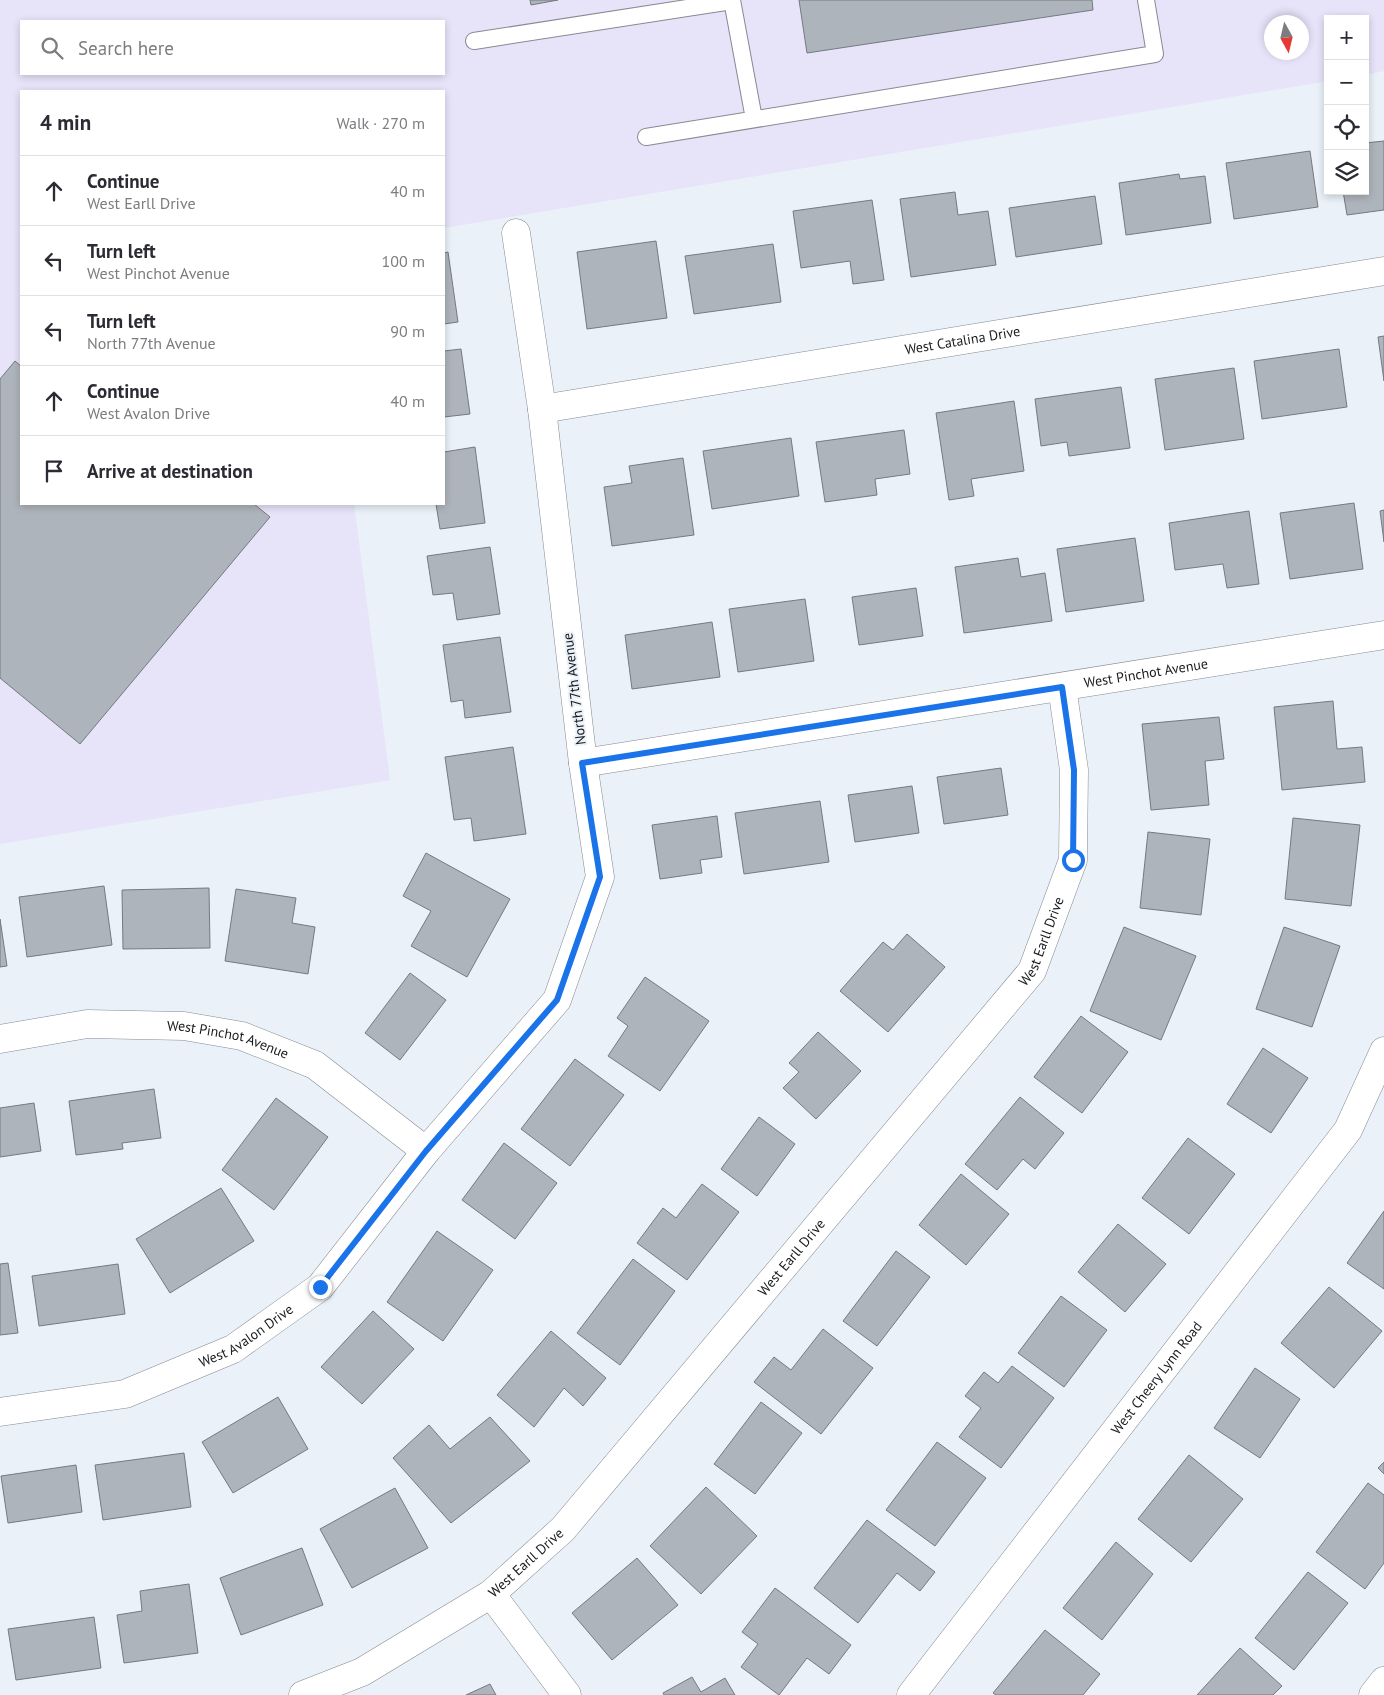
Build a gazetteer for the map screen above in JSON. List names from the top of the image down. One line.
{"streets":{"street":["West Catalina Drive","West Pinchot Avenue","North 77th Avenue","West Earll Drive","West Avalon Drive","West Cheery Lynn Road"]},"crossings":[["West Catalina Drive","North 77th Avenue"],["West Pinchot Avenue","North 77th Avenue"],["West Pinchot Avenue","West Earll Drive"],["West Pinchot Avenue","West Avalon Drive"],["North 77th Avenue","West Avalon Drive"]],"north":"bottom","page":{"map_buttons":["+","−"],"search":"Search here","heading":["4 min","Walk · 270 m"],"list":[["Continue","West Earll Drive","40 m"],["Turn left","West Pinchot Avenue","100 m"],["Turn left","North 77th Avenue","90 m"],["Continue","West Avalon Drive","40 m"],"Arrive at destination"]}}
